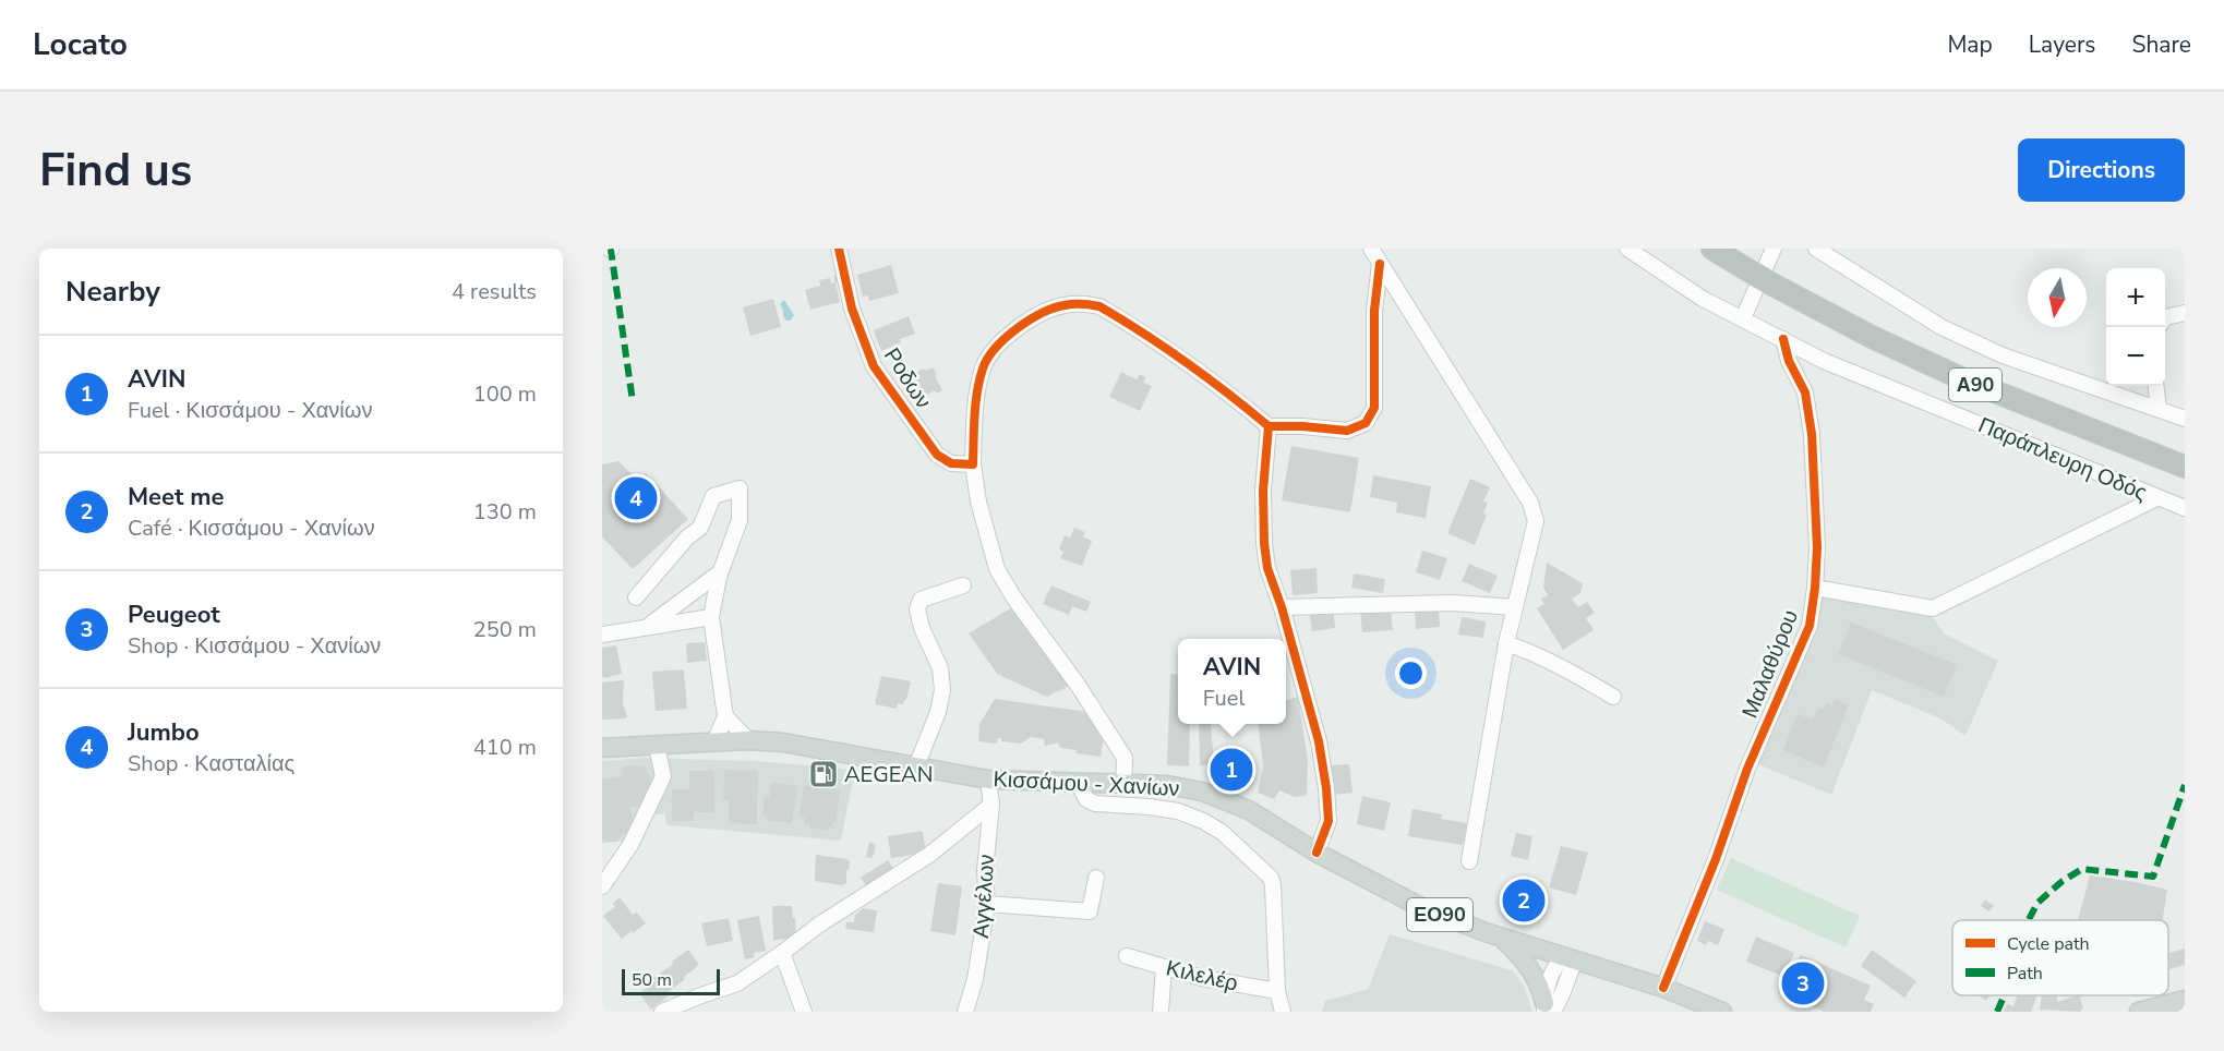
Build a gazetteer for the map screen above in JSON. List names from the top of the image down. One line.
{"streets":{"highway":["Α90"],"main road":["Κισσάμου - Χανίων","ΕΟ90"],"street":["Ροδων","Παράπλευρη Οδός","Μαλαθύρου","Αγγέλων","Κιλελέρ"]},"crossings":[["Παράπλευρη Οδός","Μαλαθύρου"],["Μαλαθύρου","Κισσάμου - Χανίων"],["Κισσάμου - Χανίων","Αγγέλων"]],"places":{"fuel station":["AEGEAN"]},"legend":["Cycle path","Path"],"scale_bar":"50 m","north":"bottom","page":{"header":"Locato","nav":["Map","Layers","Share"],"buttons":"Directions","title":"Find us","heading":["Nearby","4 results"],"map_buttons":["+","−"],"list":[{"mark":"1","name":"AVIN","note":"Fuel · Κισσάμου - Χανίων","value":"100 m"},{"mark":"2","name":"Meet me","note":"Café · Κισσάμου - Χανίων","value":"130 m"},{"mark":"3","name":"Peugeot","note":"Shop · Κισσάμου - Χανίων","value":"250 m"},{"mark":"4","name":"Jumbo","note":"Shop · Κασταλίας","value":"410 m"}],"pins":["4","1","2","3"],"popup":["AVIN","Fuel"],"scale":"50 m"}}
